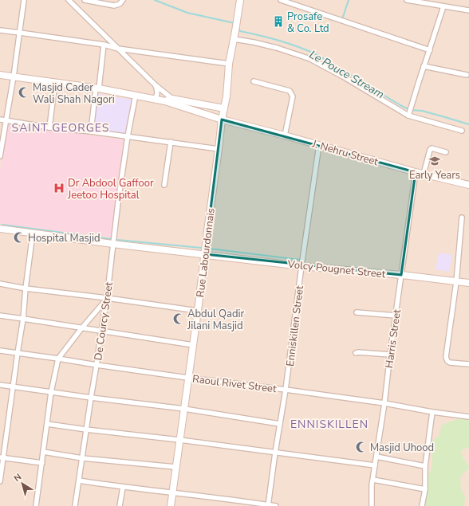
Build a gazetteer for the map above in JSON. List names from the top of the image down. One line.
{"streets":{"main road":["J. Nehru Street","Rue Labourdonnais","Volcy Pougnet Street"],"street":["De Courcy Street","Enniskillen Street","Harris Street","Raoul Rivet Street"]},"crossings":[["J. Nehru Street","Rue Labourdonnais"],["J. Nehru Street","De Courcy Street"],["J. Nehru Street","Enniskillen Street"],["J. Nehru Street","Harris Street"],["Rue Labourdonnais","Volcy Pougnet Street"],["Rue Labourdonnais","Raoul Rivet Street"],["Volcy Pougnet Street","De Courcy Street"],["Volcy Pougnet Street","Enniskillen Street"],["Volcy Pougnet Street","Harris Street"],["De Courcy Street","Raoul Rivet Street"],["Enniskillen Street","Raoul Rivet Street"],["Harris Street","Raoul Rivet Street"]],"districts":["SAINT GEORGES","ENNISKILLEN"],"water":["Le Pouce Stream"],"places":{"building":["Prosafe & Co. Ltd"],"mosque":["Masjid Cader Wali Shah Nagori","Hospital Masjid","Abdul Qadir Jilani Masjid","Masjid Uhood"],"school or university":["Early Years"],"hospital":["Dr Abdool Gaffoor Jeetoo Hospital"]},"north":"top left"}
